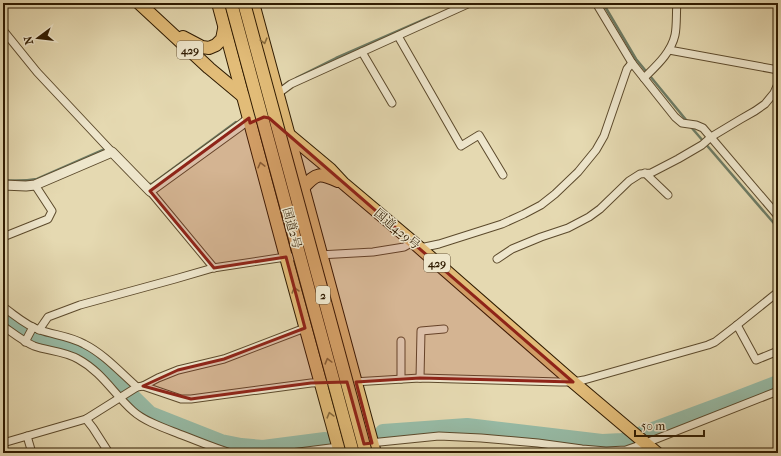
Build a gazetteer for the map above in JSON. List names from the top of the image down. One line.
{"streets":{"highway":["429","国道2号","国道429号","2"]},"scale_bar":"50 m","north":"left"}
